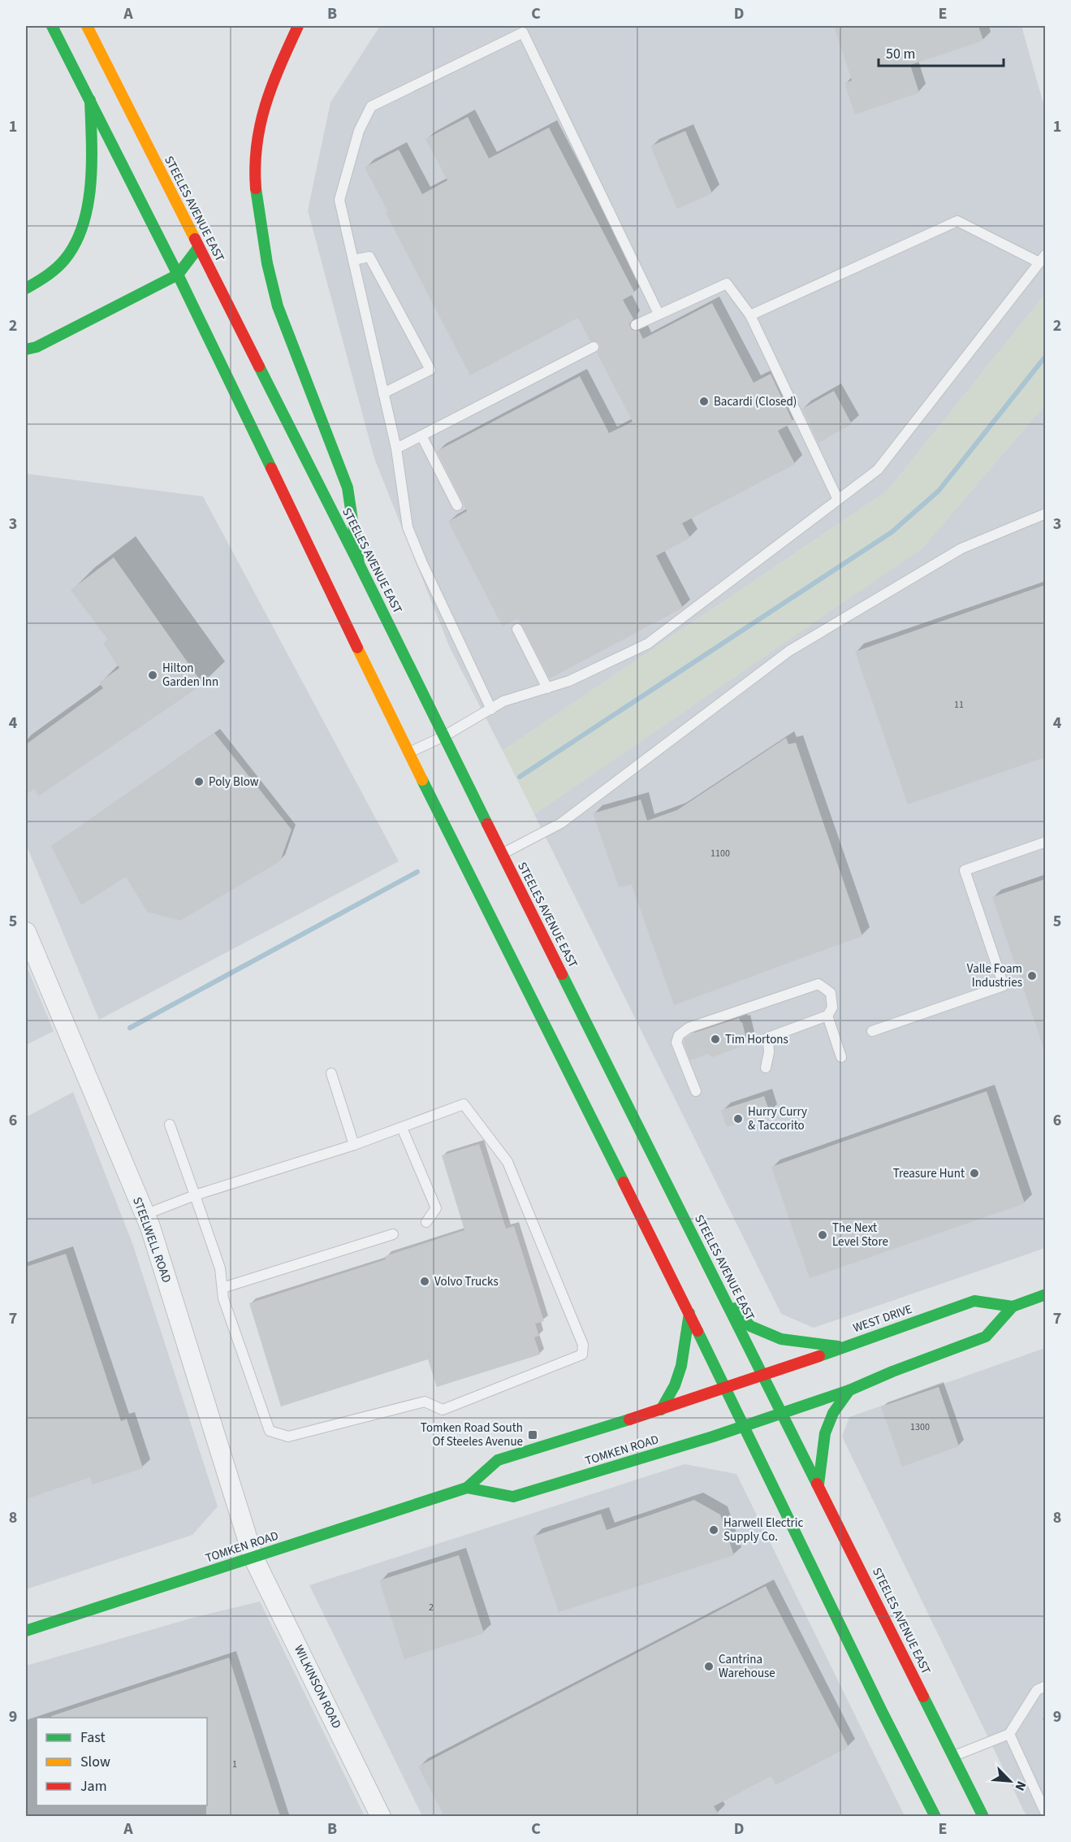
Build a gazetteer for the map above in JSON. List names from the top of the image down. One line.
{"streets":{"main road":["STEELES AVENUE EAST","WEST DRIVE","TOMKEN ROAD"],"street":["STEELWELL ROAD","WILKINSON ROAD"]},"crossings":[["STEELES AVENUE EAST","WEST DRIVE"],["STEELES AVENUE EAST","TOMKEN ROAD"],["STEELWELL ROAD","TOMKEN ROAD"],["STEELWELL ROAD","WILKINSON ROAD"],["WEST DRIVE","TOMKEN ROAD"],["TOMKEN ROAD","WILKINSON ROAD"]],"places":{"other":["Bacardi (Closed)","Hilton Garden Inn","Poly Blow","Valle Foam Industries","Tim Hortons","Hurry Curry & Taccorito","Treasure Hunt","The Next Level Store","Volvo Trucks","Harwell Electric Supply Co.","Cantrina Warehouse"],"transit":["Tomken Road South Of Steeles Avenue"]},"house_numbers":["11","1100","1300","2","1"],"legend":["Fast","Slow","Jam"],"scale_bar":"50 m","north":"bottom right","grid":{"columns":["A","B","C","D","E"],"rows":["1","2","3","4","5","6","7","8","9"]}}
